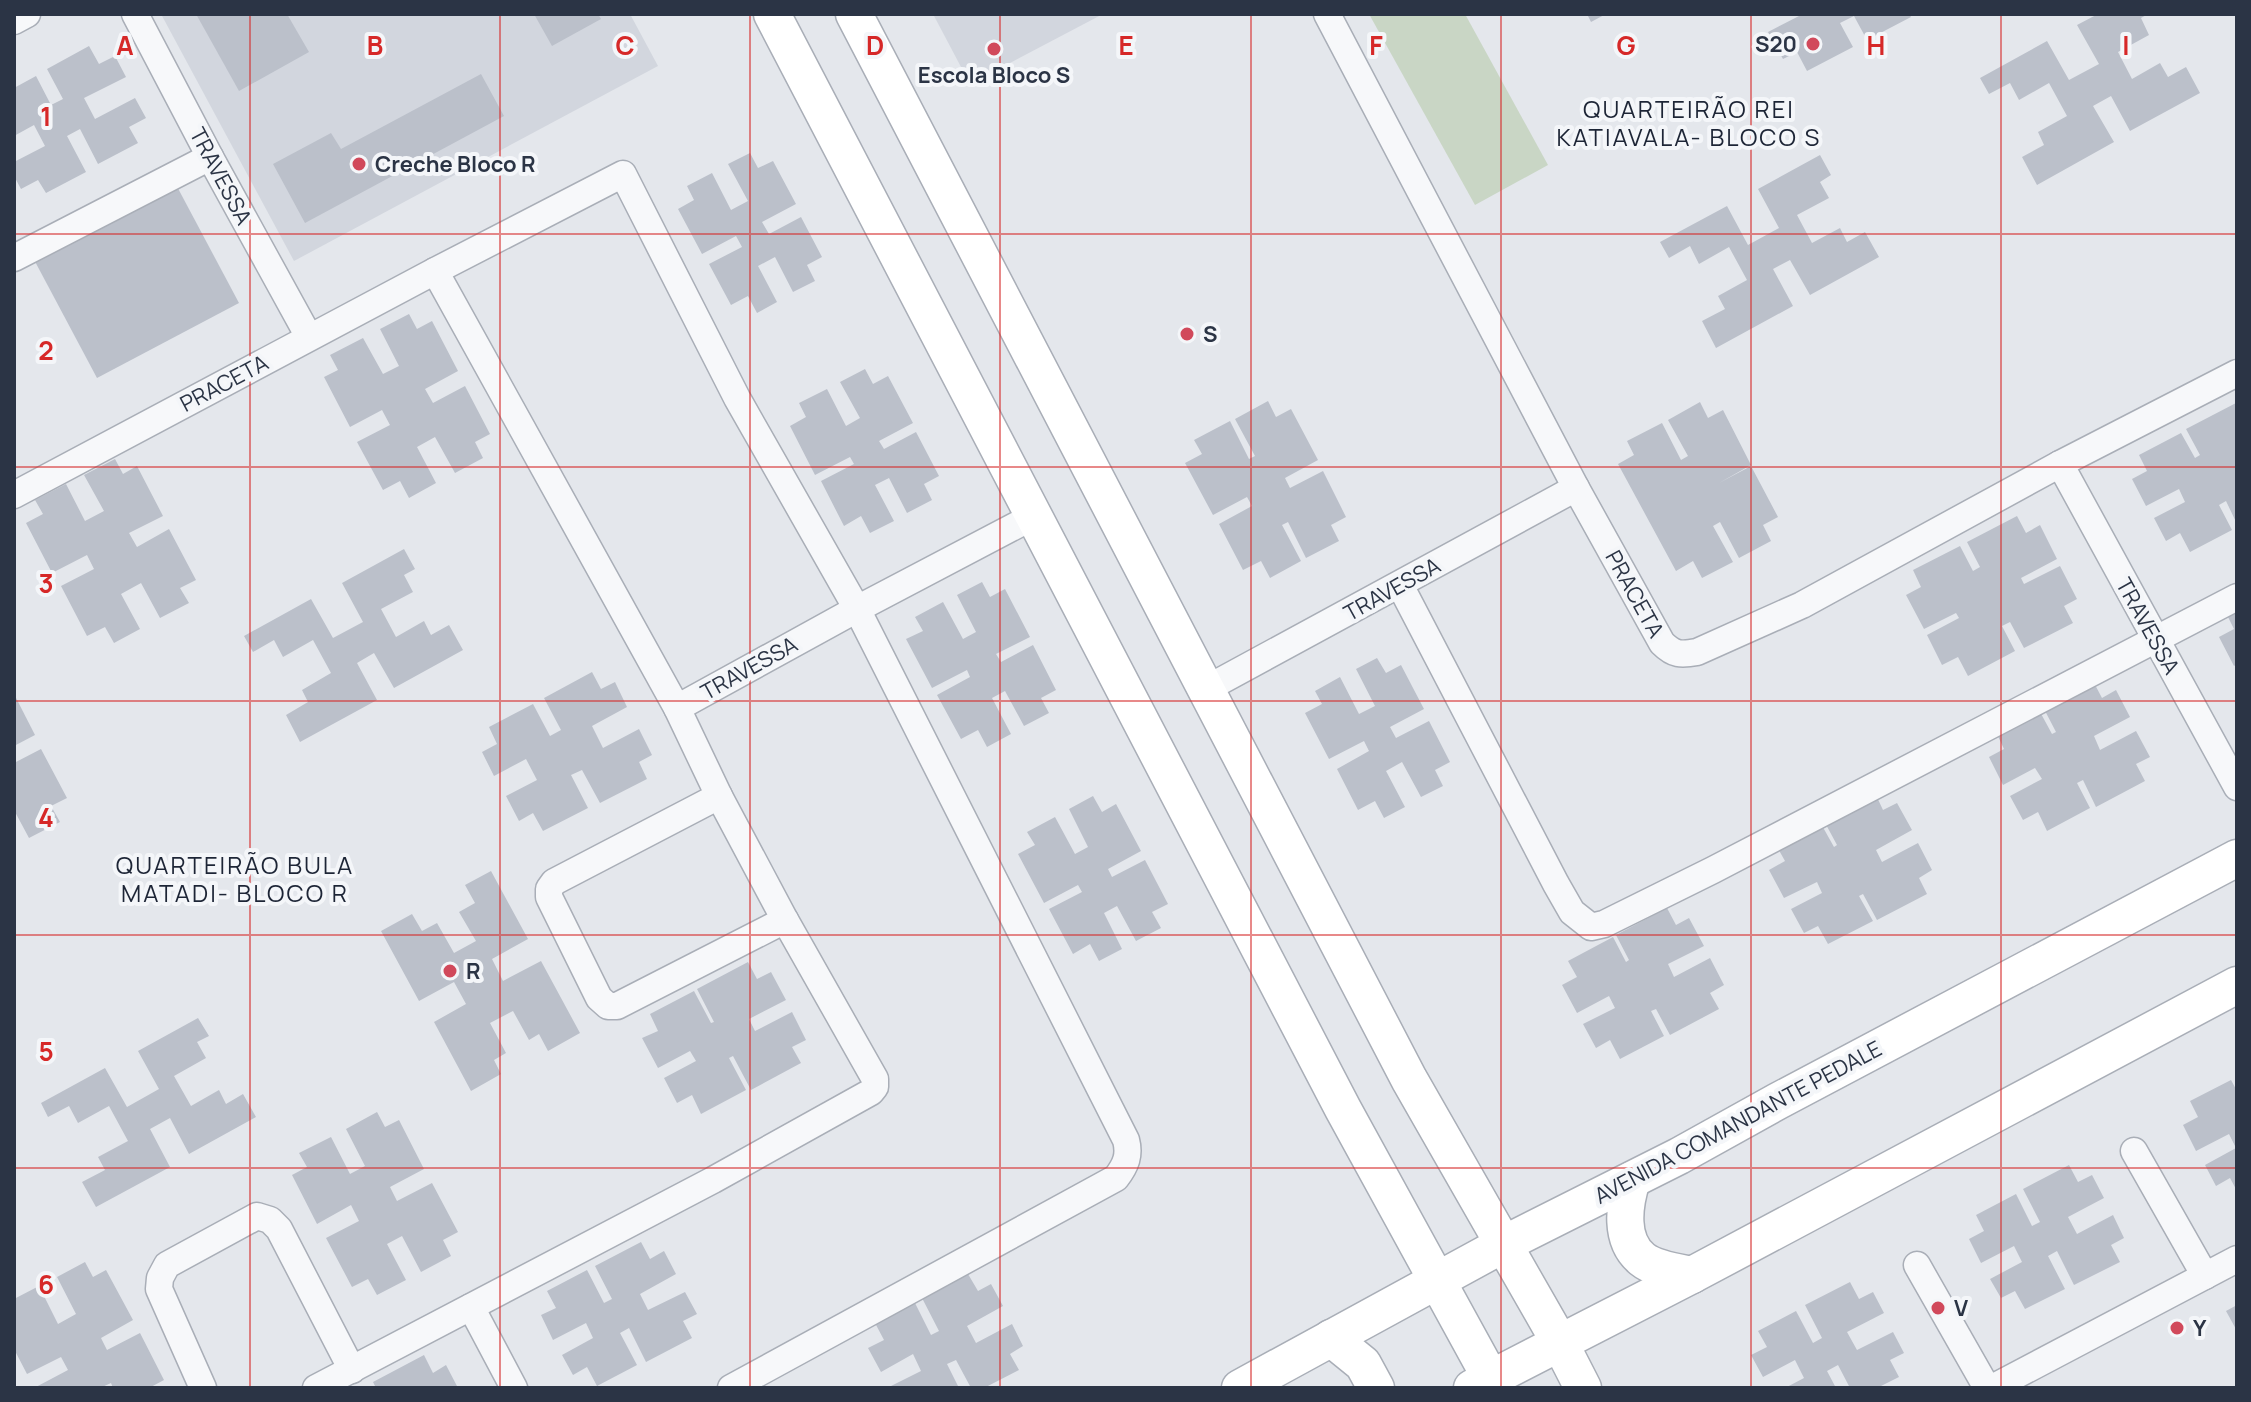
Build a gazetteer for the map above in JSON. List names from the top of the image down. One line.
{"streets":{"street":["TRAVESSA","PRACETA","AVENIDA COMANDANTE PEDALE"]},"crossings":[["TRAVESSA","PRACETA"]],"districts":["QUARTEIRÃO REI KATIAVALA- BLOCO S","QUARTEIRÃO BULA MATADI- BLOCO R"],"places":["S20","Escola Bloco S","Creche Bloco R","S","R","V","Y"],"grid":{"columns":["A","B","C","D","E","F","G","H","I"],"rows":["1","2","3","4","5","6"]}}
